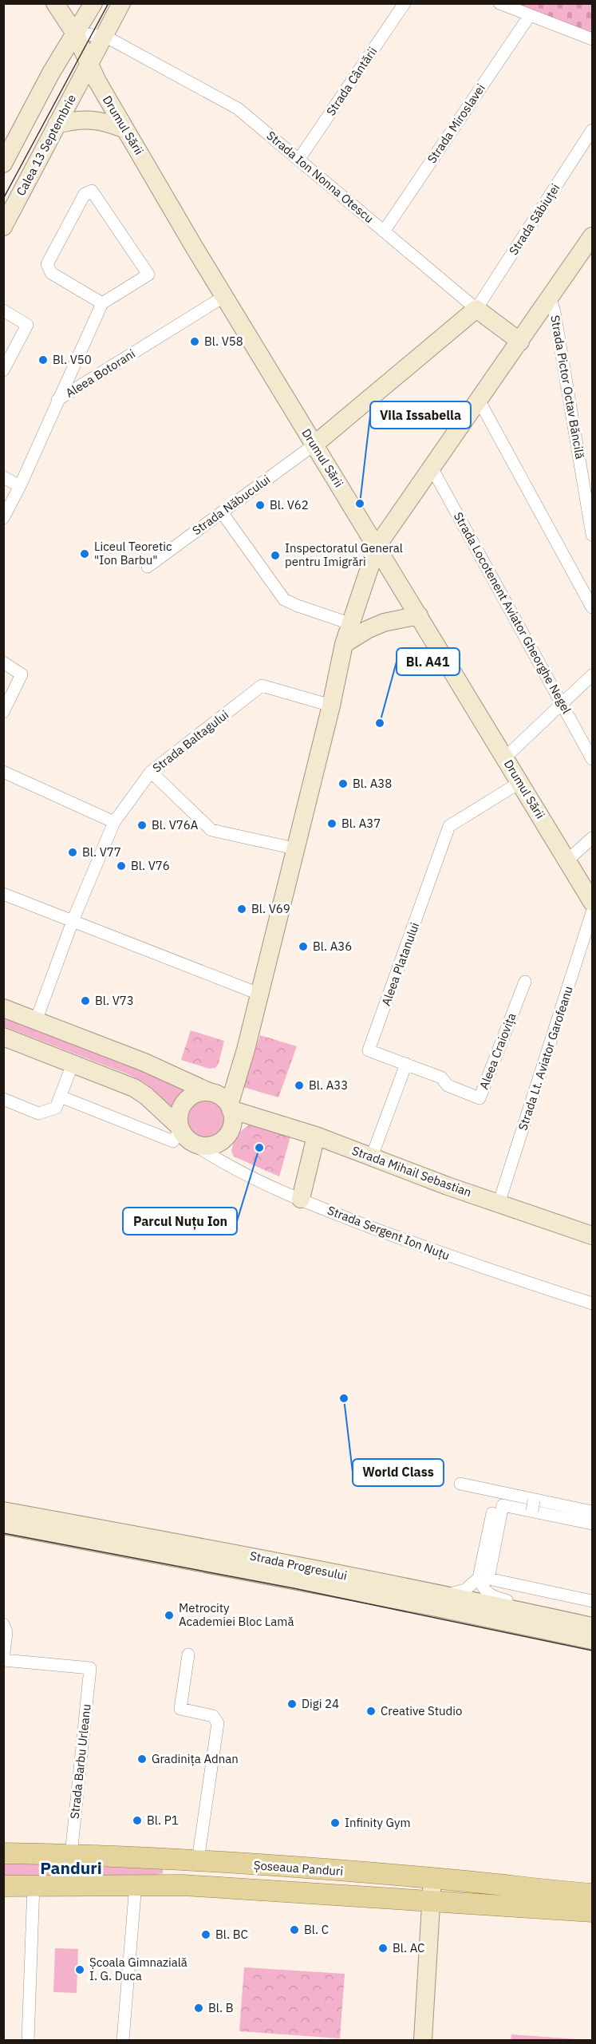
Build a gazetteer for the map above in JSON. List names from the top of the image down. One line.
{"streets":{"main road":["Drumul Sării","Calea 13 Septembrie","Strada Ion Nonna Otescu","Strada Mihail Sebastian","Strada Progresului","Șoseaua Panduri"],"street":["Strada Cântării","Strada Miroslavei","Strada Săbiuței","Aleea Botorani","Strada Pictor Octav Băncilă","Strada Năbucului","Strada Locotenent Aviator Gheorghe Negel","Strada Baltagului","Aleea Platanului","Aleea Craiovița","Strada Lt. Aviator Garofeanu","Strada Sergent Ion Nuțu","Strada Barbu Urleanu"]},"crossings":[["Strada Cântării","Strada Ion Nonna Otescu"],["Strada Miroslavei","Strada Ion Nonna Otescu"],["Drumul Sării","Calea 13 Septembrie"],["Drumul Sării","Aleea Botorani"],["Drumul Sării","Strada Năbucului"],["Drumul Sării","Aleea Platanului"],["Calea 13 Septembrie","Strada Ion Nonna Otescu"],["Strada Ion Nonna Otescu","Strada Săbiuței"],["Strada Baltagului","Strada Mihail Sebastian"],["Aleea Platanului","Aleea Craiovița"],["Strada Lt. Aviator Garofeanu","Strada Mihail Sebastian"],["Strada Mihail Sebastian","Strada Sergent Ion Nuțu"],["Strada Barbu Urleanu","Șoseaua Panduri"]],"districts":["Panduri"],"places":["Bl. V58","Bl. V50","Vila Issabella","Bl. V62","Liceul Teoretic \"Ion Barbu\"","Inspectoratul General pentru Imigrări","Bl. A41","Bl. A38","Bl. A37","Bl. V76A","Bl. V77","Bl. V76","Bl. V69","Bl. A36","Bl. V73","Bl. A33","Parcul Nuțu Ion","World Class","Metrocity Academiei Bloc Lamă","Digi 24","Creative Studio","Gradinița Adnan","Bl. P1","Infinity Gym","Bl. C","Bl. BC","Bl. AC","Școala Gimnazială I. G. Duca","Bl. B"]}
